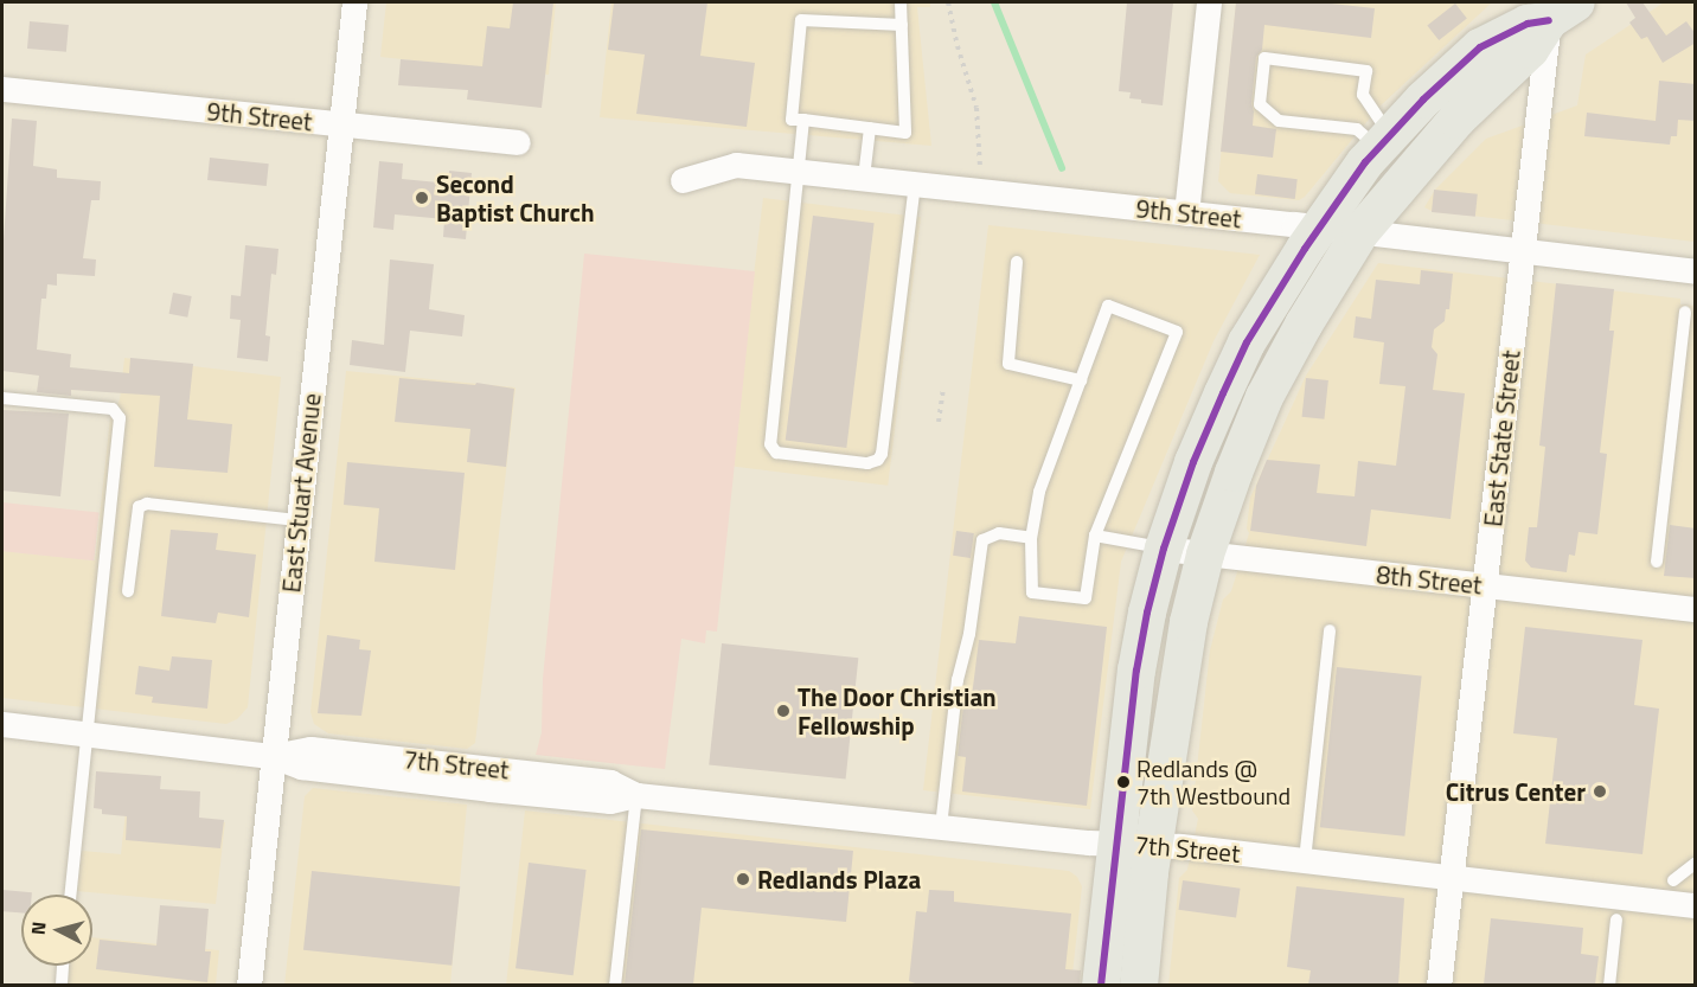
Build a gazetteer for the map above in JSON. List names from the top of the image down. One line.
{"streets":{"street":["9th Street","East State Street","East Stuart Avenue","8th Street","7th Street"]},"crossings":[["9th Street","East State Street"],["9th Street","East Stuart Avenue"],["East State Street","8th Street"],["East State Street","7th Street"],["East Stuart Avenue","7th Street"]],"places":["Second Baptist Church","The Door Christian Fellowship","Redlands @ 7th Westbound","Citrus Center","Redlands Plaza"],"north":"left"}
